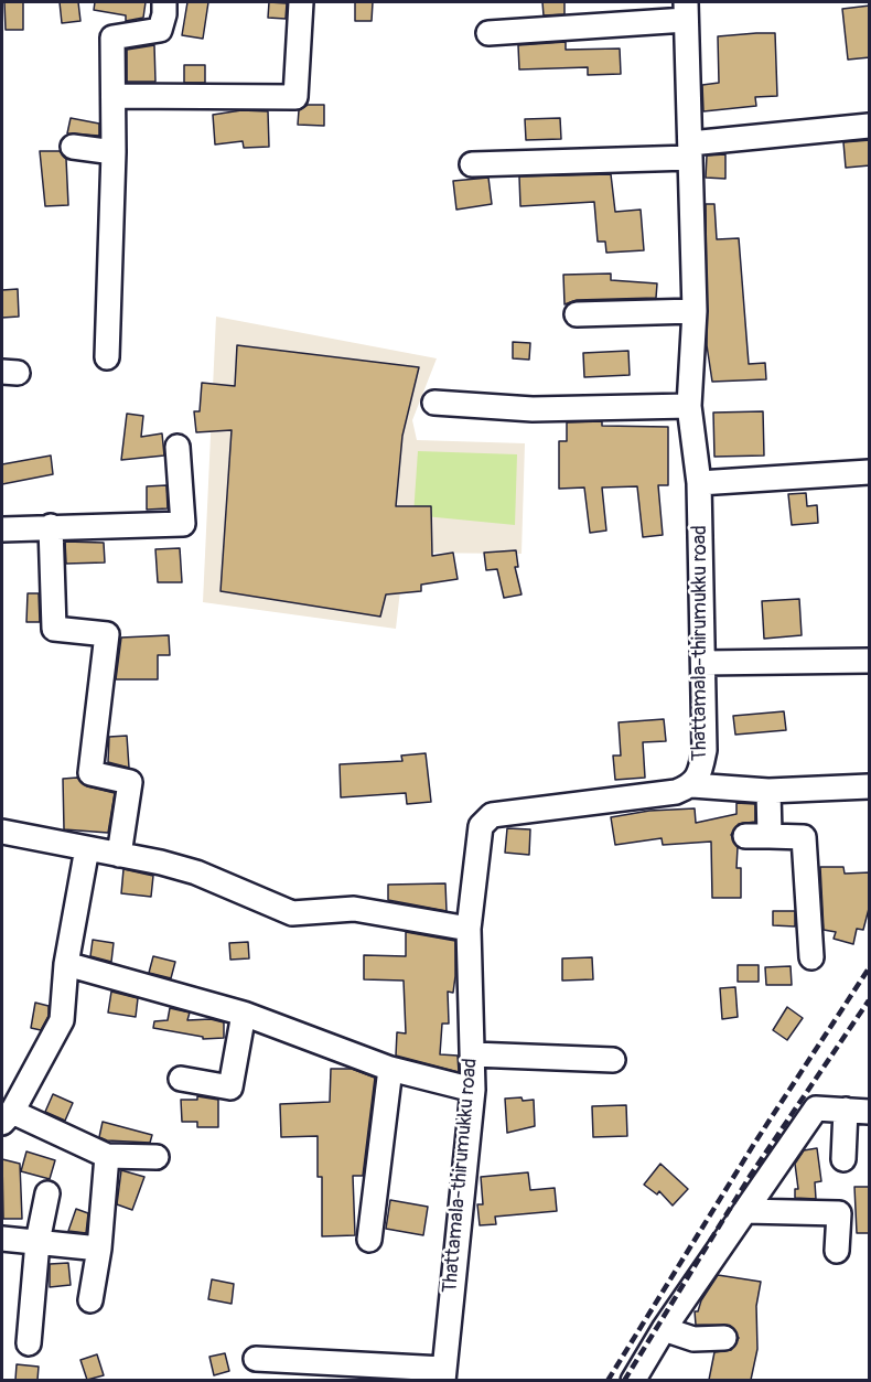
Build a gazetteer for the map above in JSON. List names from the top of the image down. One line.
{"streets":{"street":["Thattamala-thirumukku road"]}}
